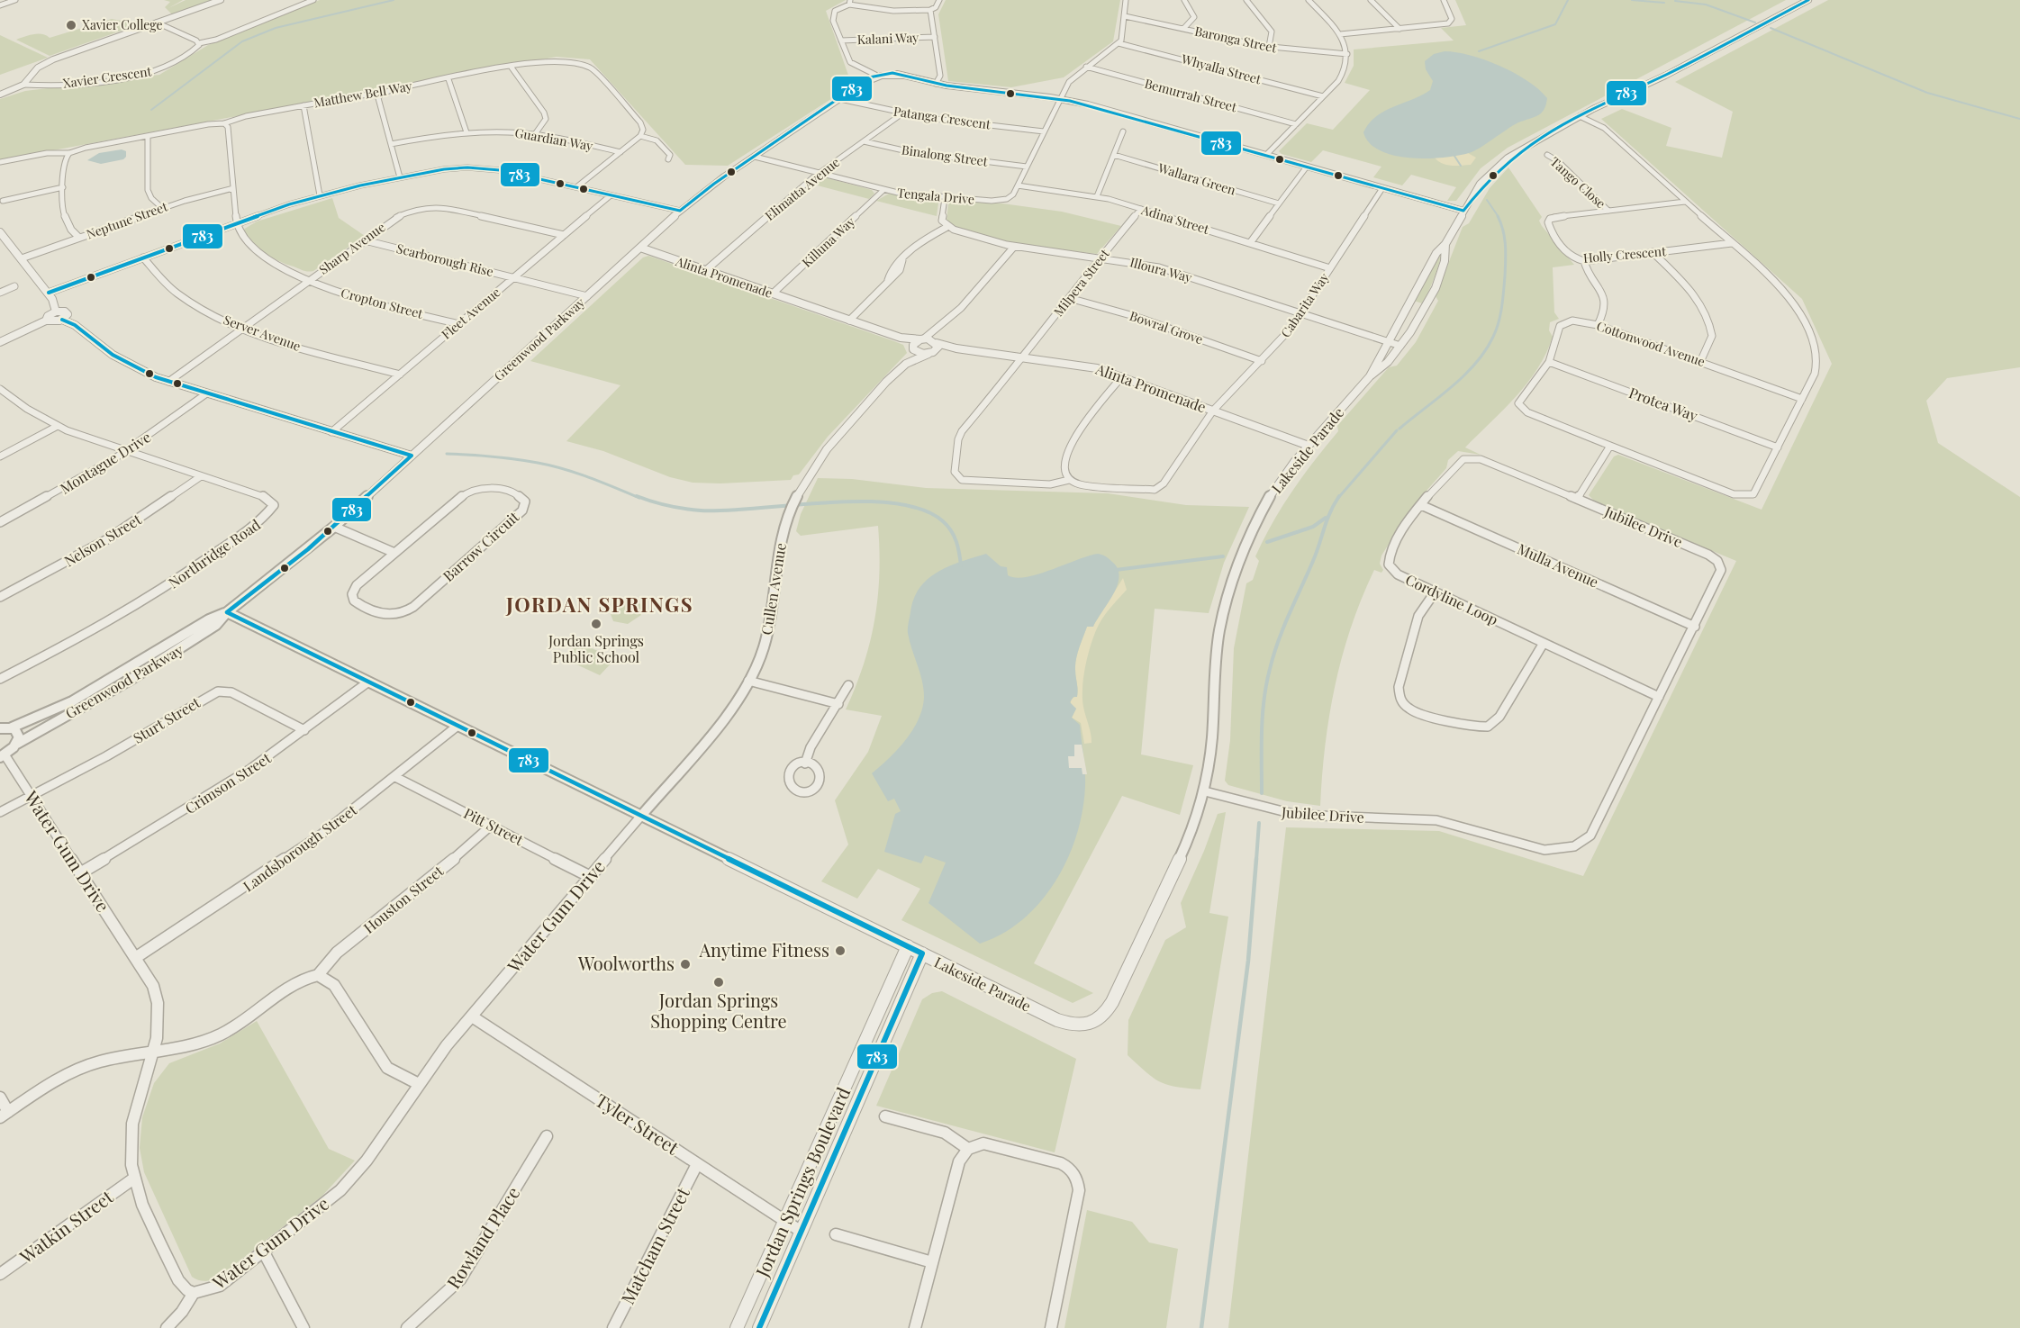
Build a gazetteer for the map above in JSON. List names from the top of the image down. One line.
{"streets":{"street":["Kalani Way","Baronga Street","Whyalla Street","Xavier Crescent","Matthew Bell Way","Bemurrah Street","Patanga Crescent","Guardian Way","Binalong Street","Wallara Green","Tango Close","Elimatta Avenue","Tengala Drive","Adina Street","Neptune Street","Killuna Way","Sharp Avenue","Holly Crescent","Scarborough Rise","Illoura Way","Alinta Promenade","Milpera Street","Cropton Street","Cabarita Way","Fleet Avenue","Bowral Grove","Server Avenue","Greenwood Parkway","Cottonwood Avenue","Protea Way","Lakeside Parade","Montague Drive","Jubilee Drive","Nelson Street","Barrow Circuit","Northridge Road","Mulla Avenue","Cullen Avenue","Cordyline Loop","Sturt Street","Crimson Street","Pitt Street","Landsborough Street","Water Gum Drive","Houston Street","Tyler Street","Jordan Springs Boulevard","Watkin Street","Rowland Place","Matcham Street"]},"crossings":[["Whyalla Street","Tengala Drive"],["Matthew Bell Way","Cropton Street"],["Bemurrah Street","Tengala Drive"],["Patanga Crescent","Elimatta Avenue"],["Patanga Crescent","Tengala Drive"],["Patanga Crescent","Greenwood Parkway"],["Binalong Street","Elimatta Avenue"],["Binalong Street","Tengala Drive"],["Tango Close","Holly Crescent"],["Elimatta Avenue","Tengala Drive"],["Elimatta Avenue","Alinta Promenade"],["Tengala Drive","Adina Street"],["Tengala Drive","Killuna Way"],["Tengala Drive","Greenwood Parkway"],["Adina Street","Milpera Street"],["Adina Street","Cabarita Way"],["Neptune Street","Cropton Street"],["Killuna Way","Alinta Promenade"],["Sharp Avenue","Scarborough Rise"],["Sharp Avenue","Cropton Street"],["Sharp Avenue","Fleet Avenue"],["Sharp Avenue","Server Avenue"],["Scarborough Rise","Fleet Avenue"],["Scarborough Rise","Greenwood Parkway"],["Illoura Way","Milpera Street"],["Illoura Way","Cabarita Way"],["Illoura Way","Lakeside Parade"],["Alinta Promenade","Milpera Street"],["Alinta Promenade","Cabarita Way"],["Alinta Promenade","Greenwood Parkway"],["Alinta Promenade","Lakeside Parade"],["Alinta Promenade","Cullen Avenue"],["Milpera Street","Cabarita Way"],["Milpera Street","Bowral Grove"],["Cropton Street","Fleet Avenue"],["Cabarita Way","Bowral Grove"],["Cabarita Way","Greenwood Parkway"],["Fleet Avenue","Server Avenue"],["Greenwood Parkway","Lakeside Parade"],["Greenwood Parkway","Water Gum Drive"],["Cottonwood Avenue","Protea Way"],["Lakeside Parade","Jubilee Drive"],["Lakeside Parade","Cullen Avenue"],["Lakeside Parade","Crimson Street"],["Lakeside Parade","Landsborough Street"],["Lakeside Parade","Water Gum Drive"],["Lakeside Parade","Jordan Springs Boulevard"],["Montague Drive","Northridge Road"],["Jubilee Drive","Mulla Avenue"],["Jubilee Drive","Cordyline Loop"],["Nelson Street","Northridge Road"],["Mulla Avenue","Cordyline Loop"],["Cullen Avenue","Water Gum Drive"],["Sturt Street","Crimson Street"],["Sturt Street","Water Gum Drive"],["Crimson Street","Water Gum Drive"],["Pitt Street","Landsborough Street"],["Pitt Street","Water Gum Drive"],["Pitt Street","Houston Street"],["Landsborough Street","Water Gum Drive"],["Water Gum Drive","Tyler Street"],["Water Gum Drive","Watkin Street"],["Tyler Street","Jordan Springs Boulevard"],["Tyler Street","Matcham Street"]],"districts":["JORDAN SPRINGS"],"places":["Xavier College","Jordan Springs Public School","Anytime Fitness","Woolworths","Jordan Springs Shopping Centre"],"lines":["transit line 783"]}
